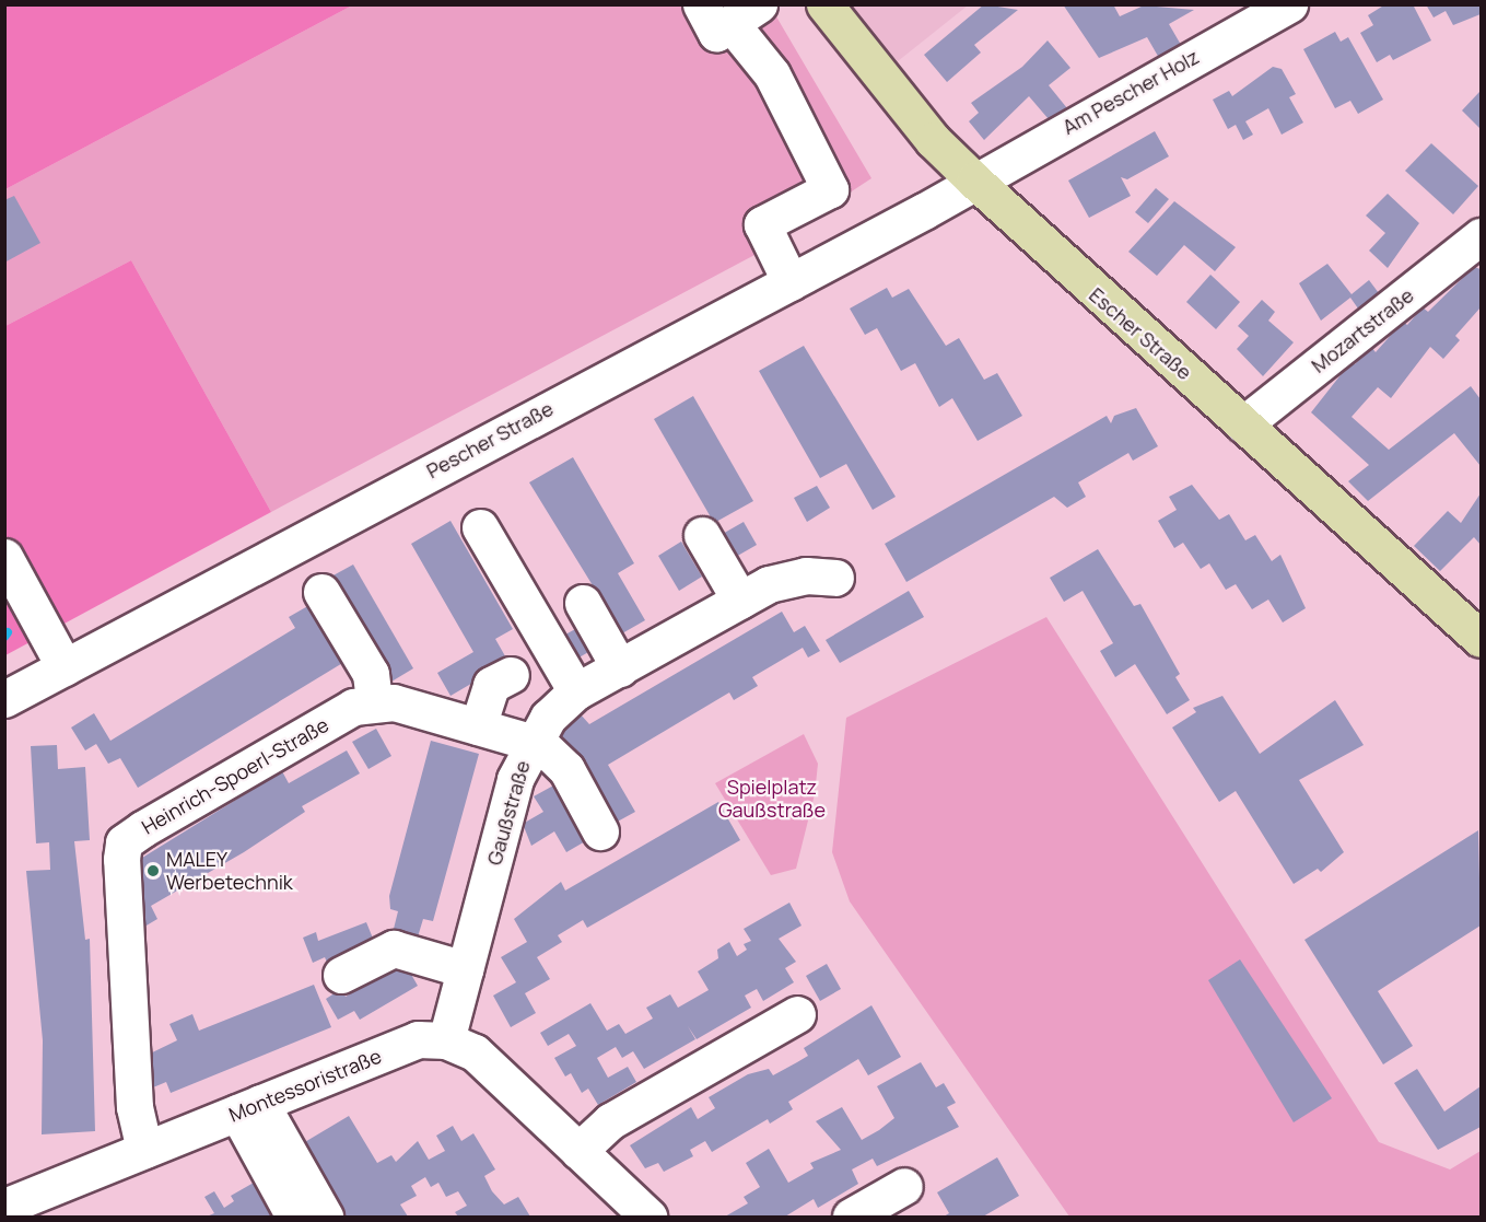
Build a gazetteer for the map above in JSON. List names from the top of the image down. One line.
{"streets":{"main road":["Escher Straße"],"street":["Am Pescher Holz","Mozartstraße","Pescher Straße","Heinrich-Spoerl-Straße","Gaußstraße","Montessoristraße"]},"crossings":[["Am Pescher Holz","Escher Straße"],["Am Pescher Holz","Pescher Straße"],["Mozartstraße","Escher Straße"],["Escher Straße","Pescher Straße"],["Heinrich-Spoerl-Straße","Gaußstraße"],["Heinrich-Spoerl-Straße","Montessoristraße"],["Gaußstraße","Montessoristraße"]],"parks":["Spielplatz Gaußstraße"],"places":["MALEY Werbetechnik"]}
